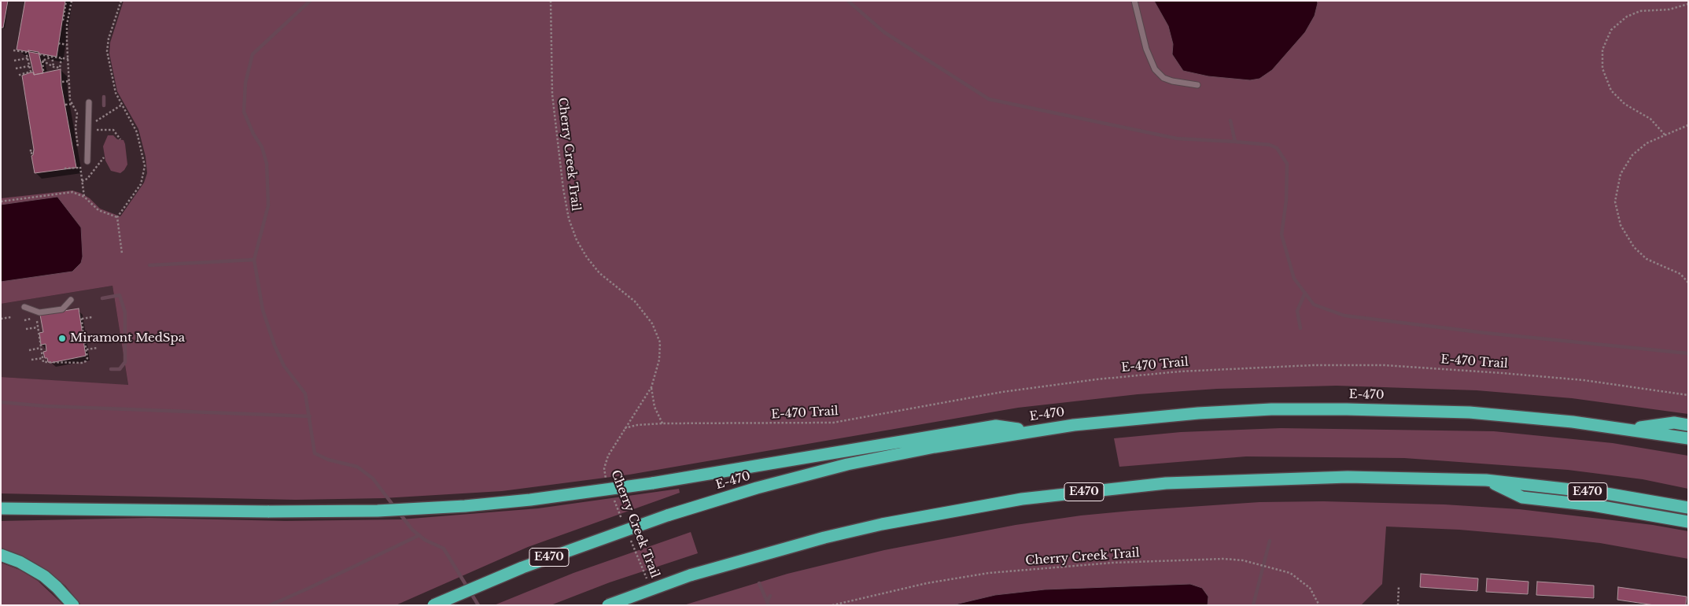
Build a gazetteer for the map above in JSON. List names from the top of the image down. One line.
{"streets":{"highway":["E-470","E470"],"path":["Cherry Creek Trail","E-470 Trail"]},"crossings":[["Cherry Creek Trail","E-470 Trail"]],"places":["Miramont MedSpa"]}
